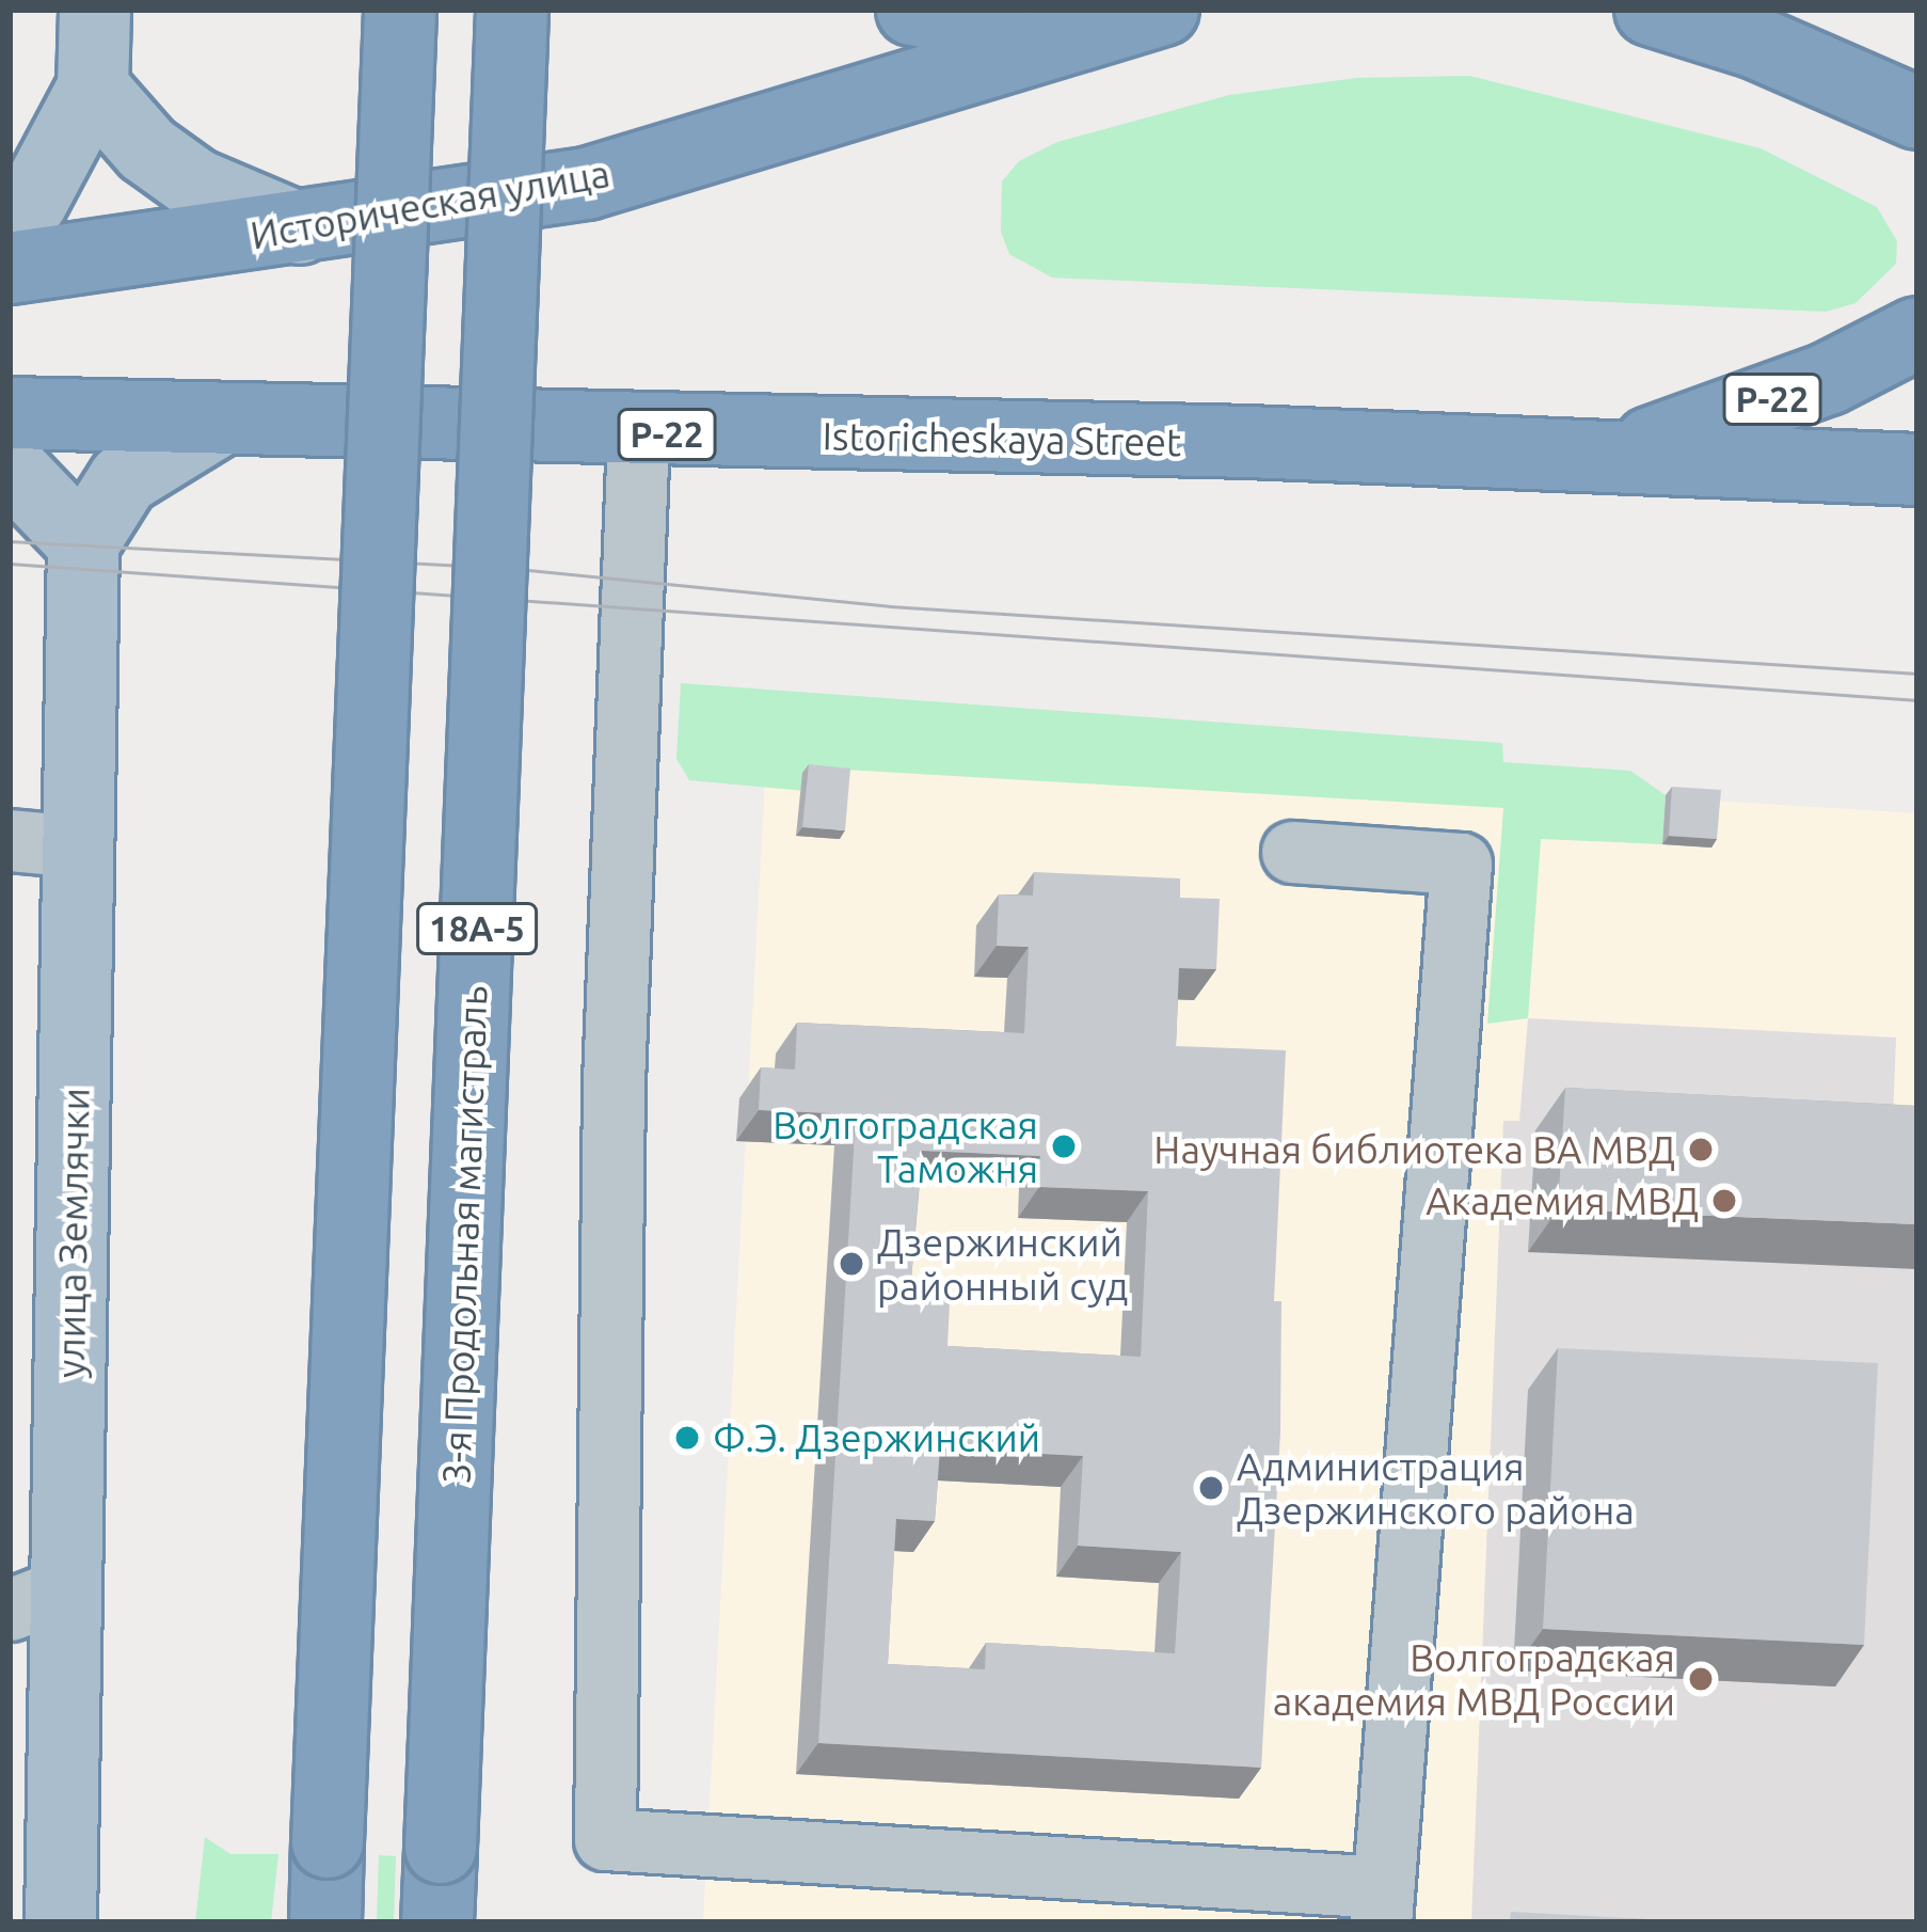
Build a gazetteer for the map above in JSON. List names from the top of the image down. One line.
{"streets":{"highway":["Историческая улица","Р-22","Istoricheskaya Street","18А-5","3-я Продольная магистраль"],"main road":["улица Землячки"]},"crossings":[["Р-22","Istoricheskaya Street"]],"places":["Волгоградская Таможня","Научная библиотека ВА МВД","Академия МВД","Дзержинский районный суд","Ф.Э. Дзержинский","Администрация Дзержинского района","Волгоградская академия МВД России"]}
